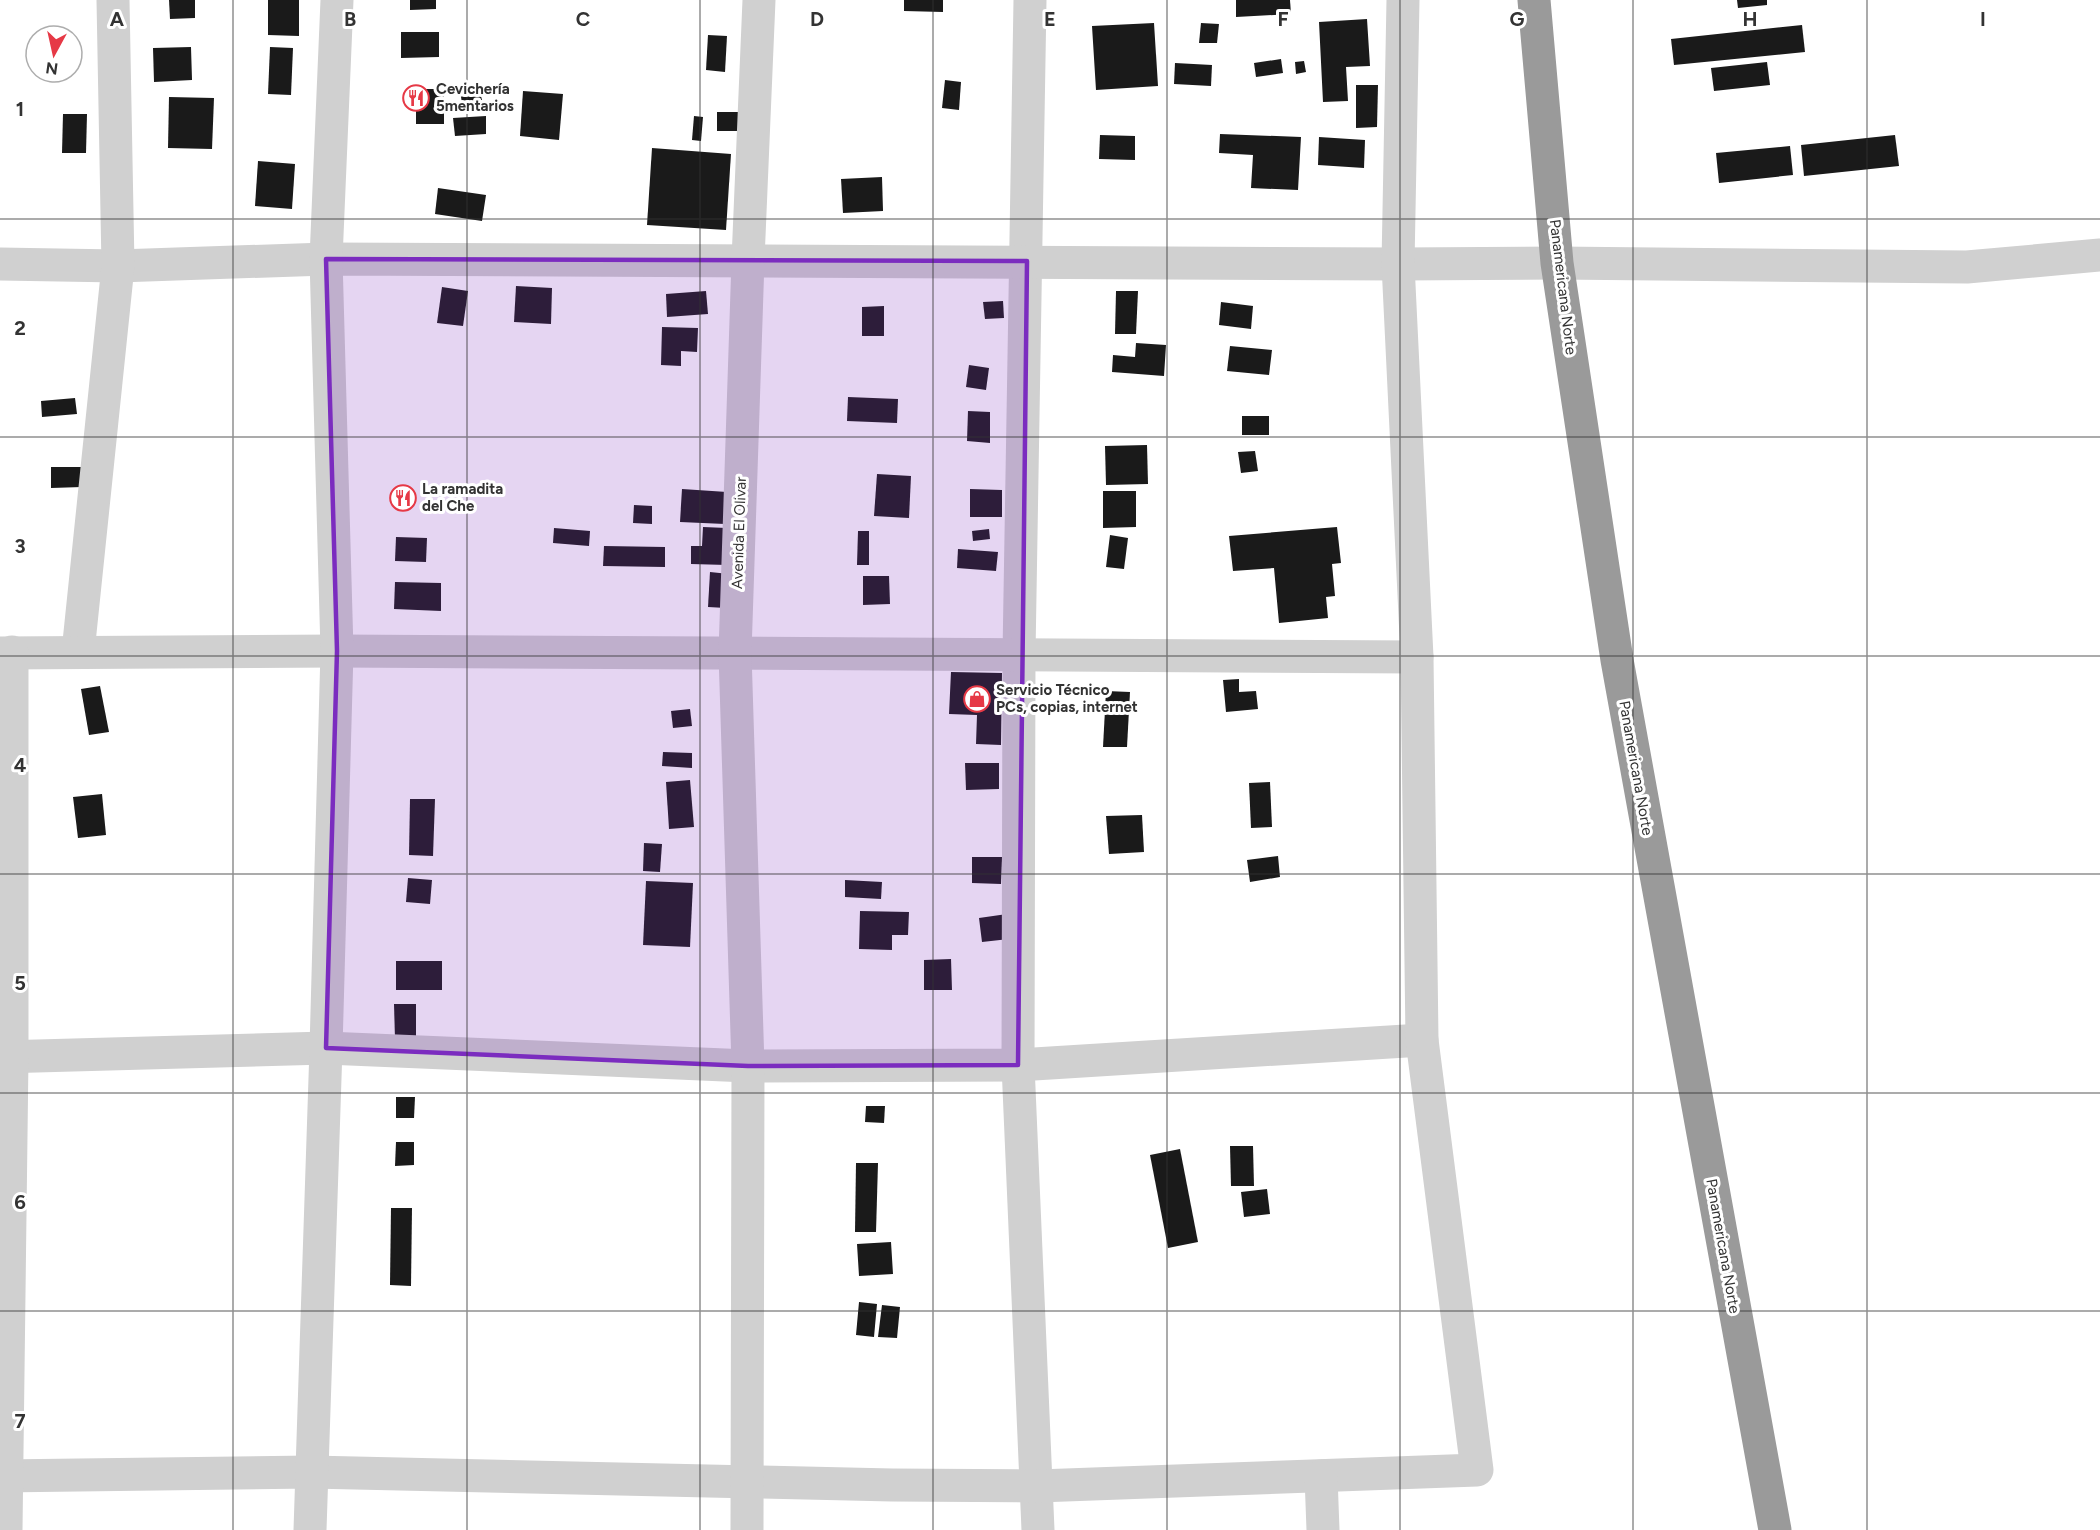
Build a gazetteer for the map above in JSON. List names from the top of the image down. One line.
{"streets":{"highway":["Panamericana Norte"],"street":["Avenida El Olivar"]},"places":{"restaurant":["Cevichería 5mentarios","La ramadita del Che"],"shop":["Servicio Técnico PCs, copias, internet"]},"north":"bottom","grid":{"columns":["A","B","C","D","E","F","G","H","I"],"rows":["1","2","3","4","5","6","7"]}}
